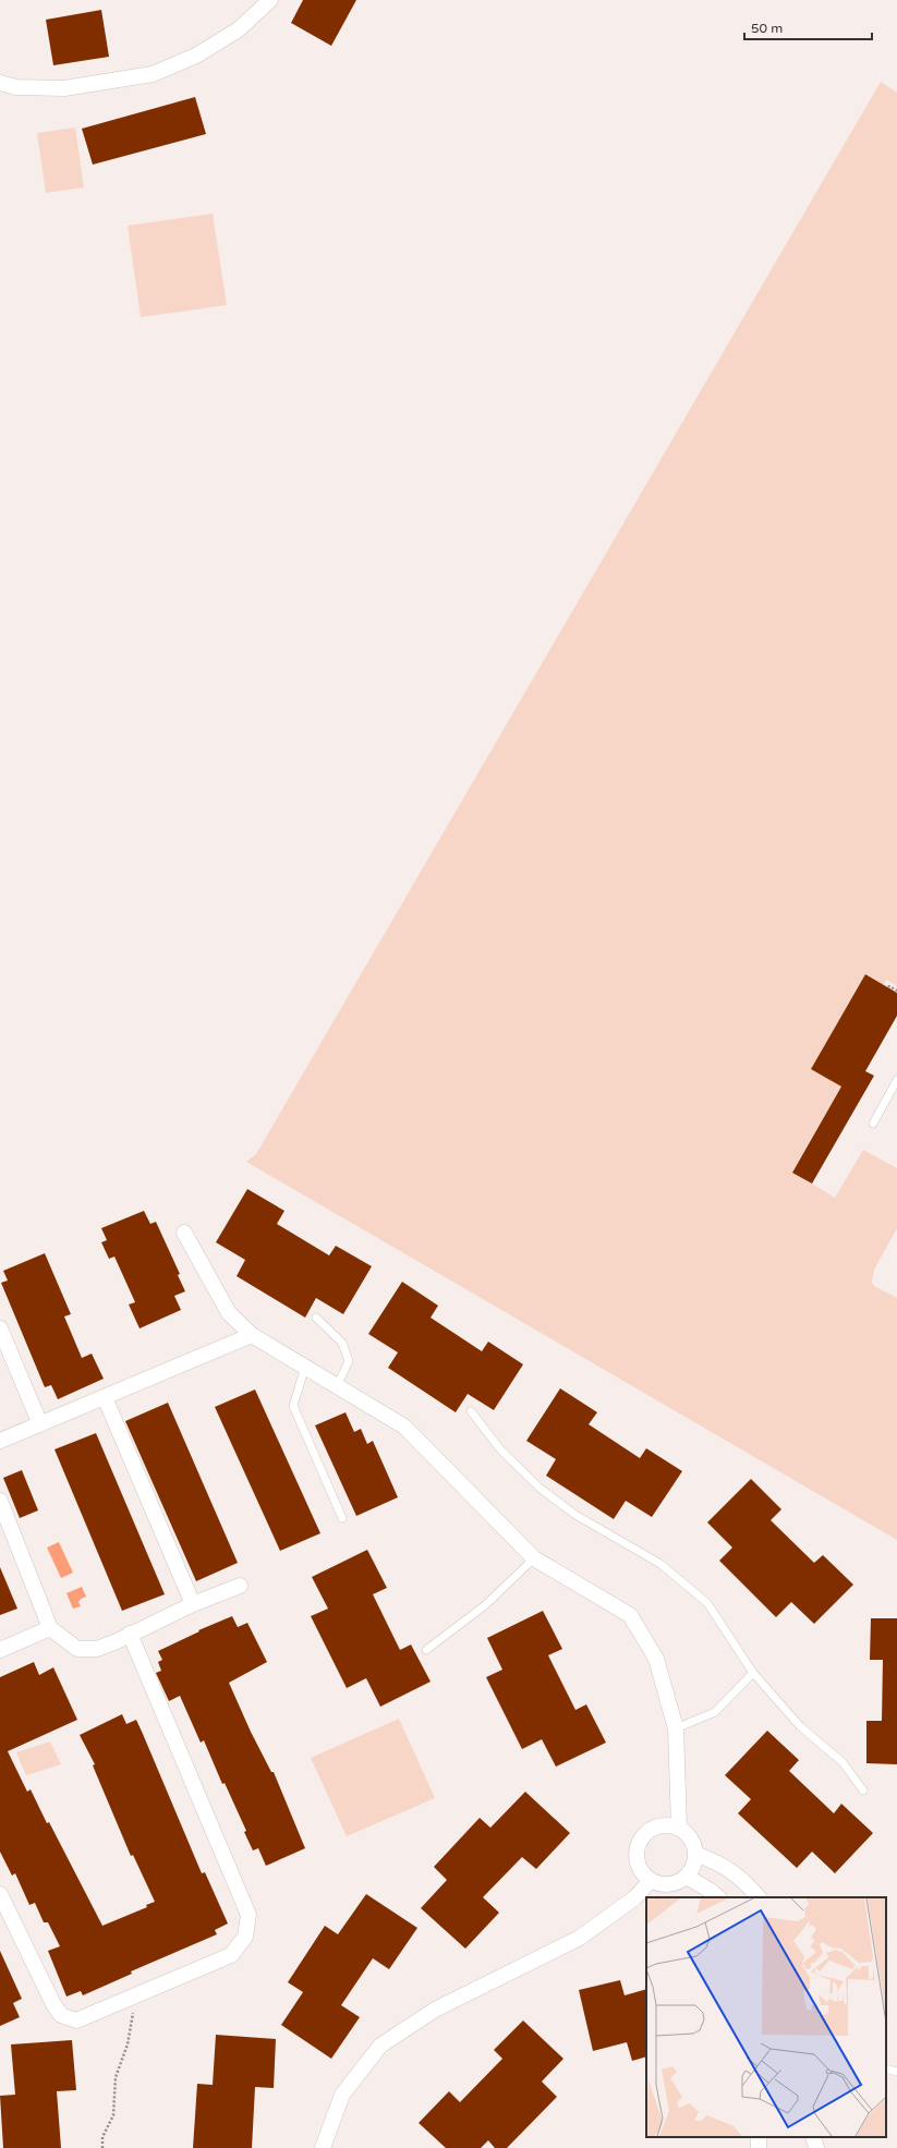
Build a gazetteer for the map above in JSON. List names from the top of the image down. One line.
{"scale_bar":"50 m"}
